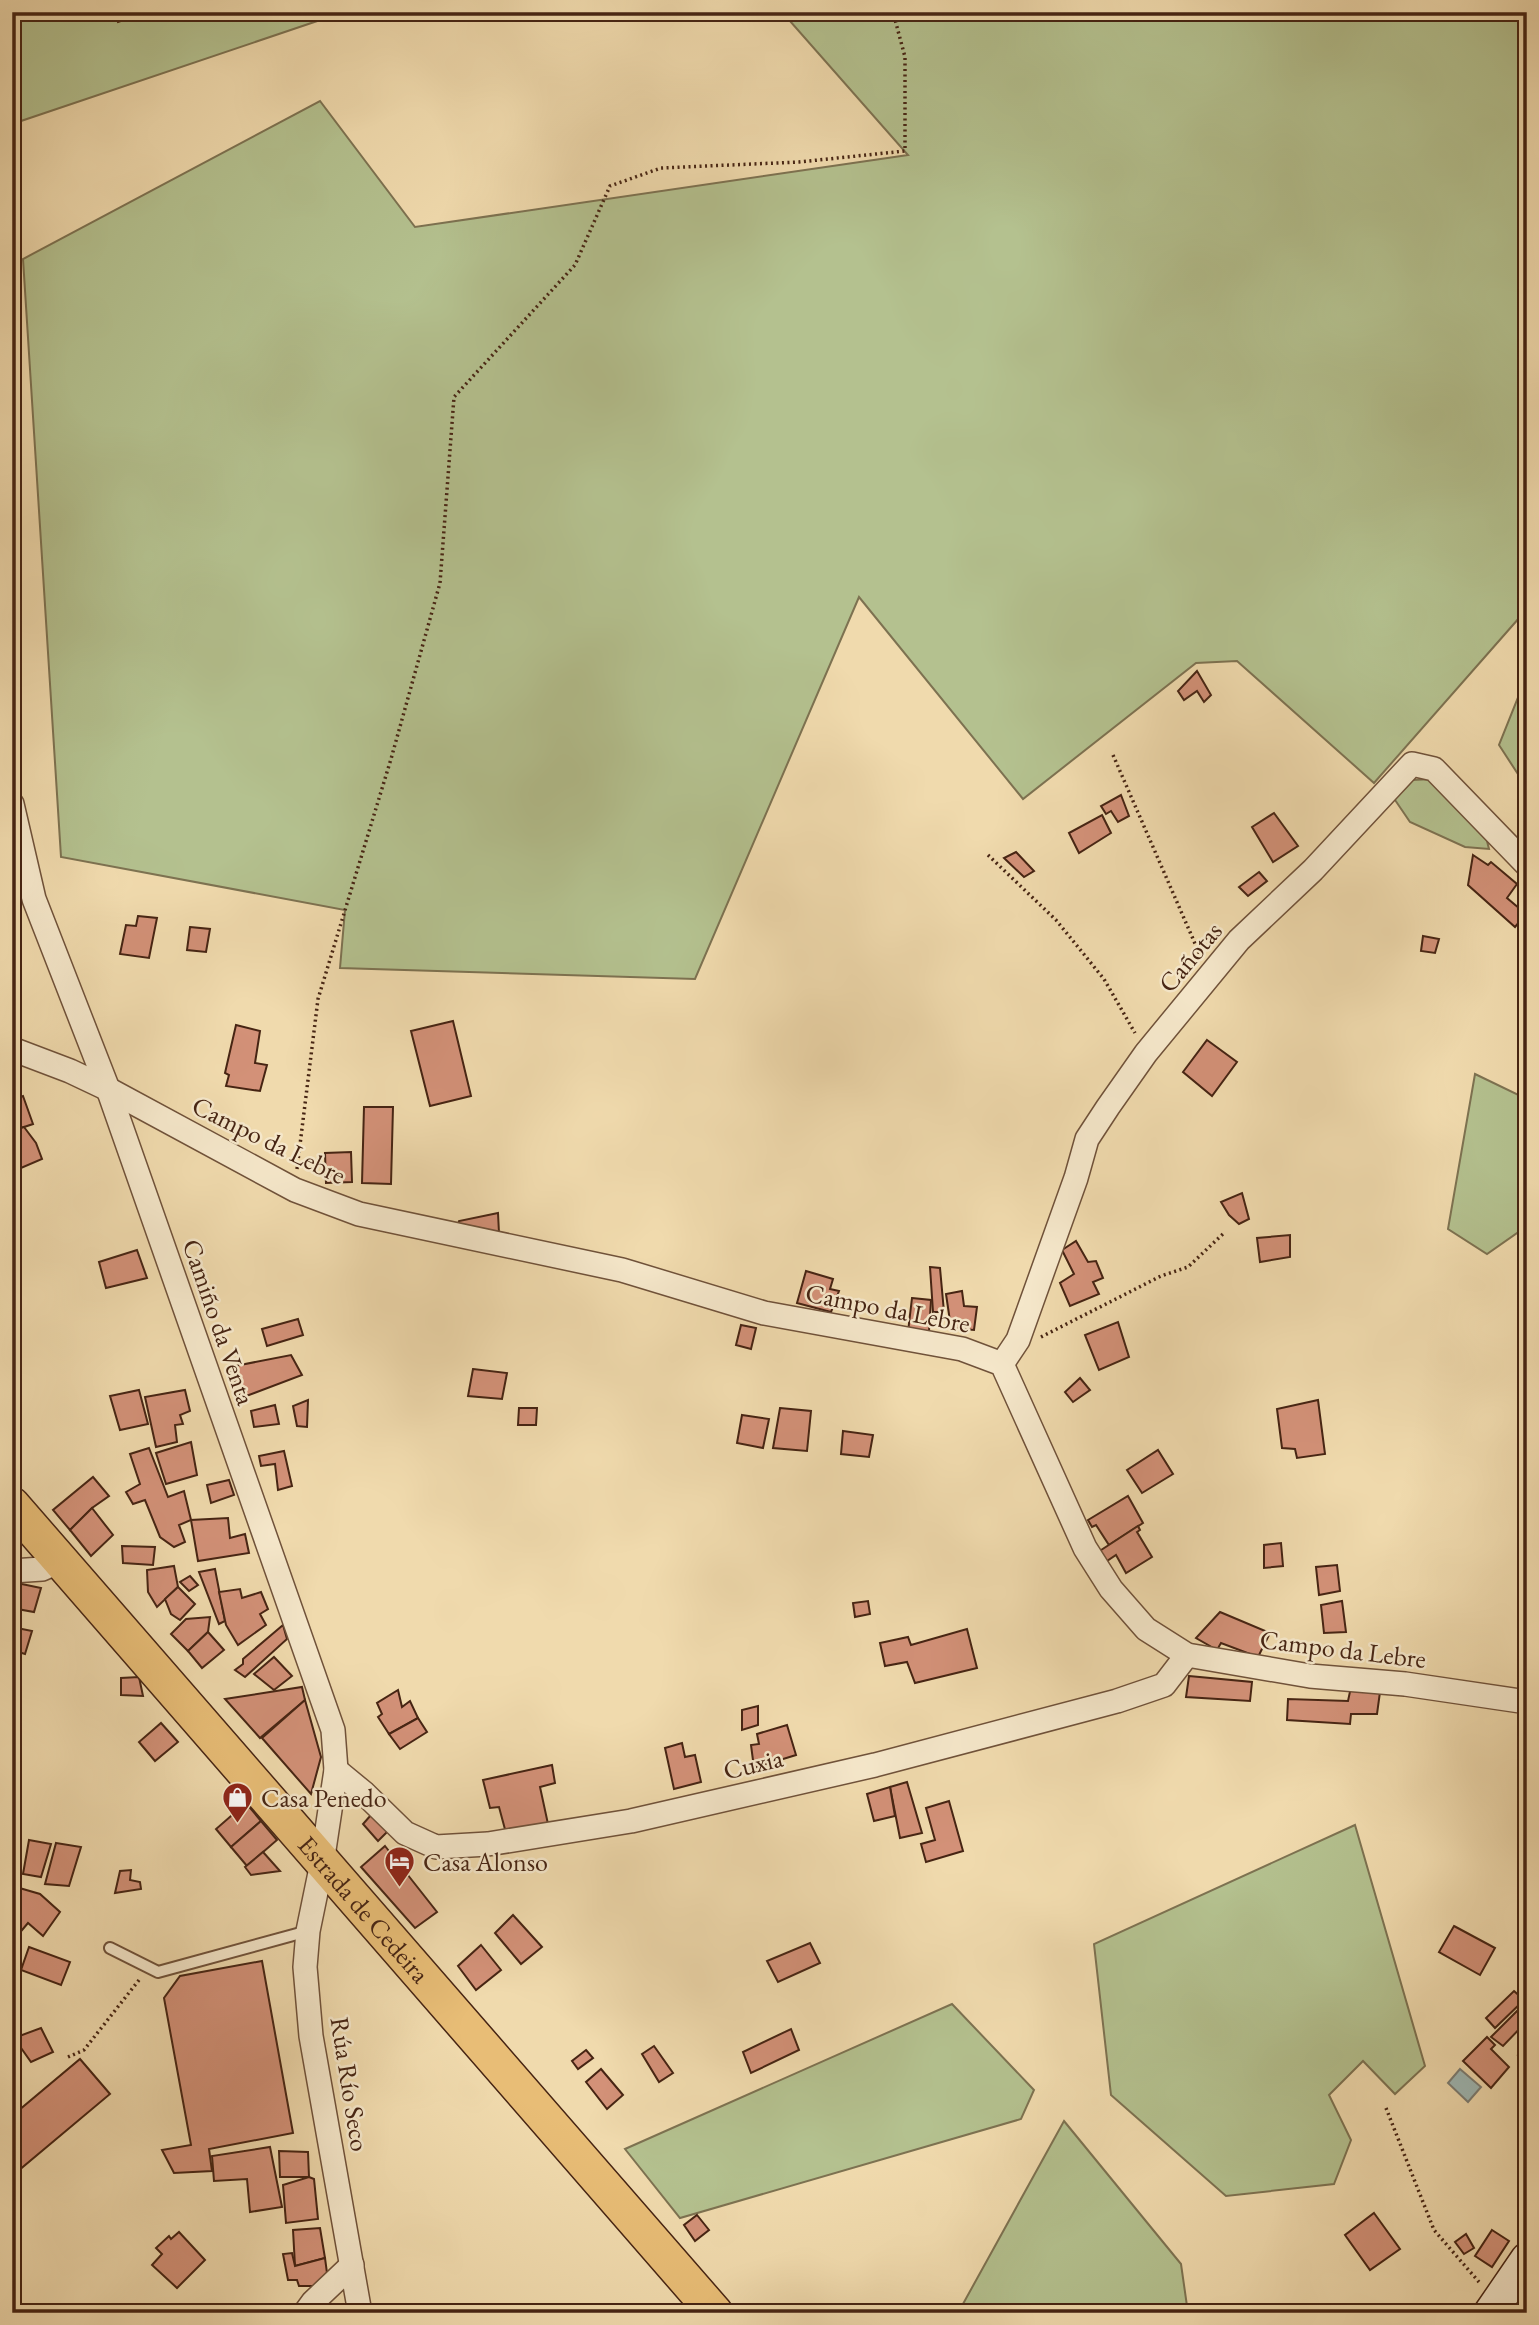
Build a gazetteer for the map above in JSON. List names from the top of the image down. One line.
{"streets":{"main road":["Estrada de Cedeira"],"street":["Cañotas","Campo da Lebre","Camiño da Venta","Cuxia","Rúa Río Seco"]},"crossings":[["Cañotas","Campo da Lebre"],["Campo da Lebre","Camiño da Venta"],["Campo da Lebre","Cuxia"],["Camiño da Venta","Cuxia"],["Camiño da Venta","Estrada de Cedeira"],["Camiño da Venta","Rúa Río Seco"],["Estrada de Cedeira","Rúa Río Seco"]],"places":{"shop":["Casa Penedo"],"hotel":["Casa Alonso"]}}
